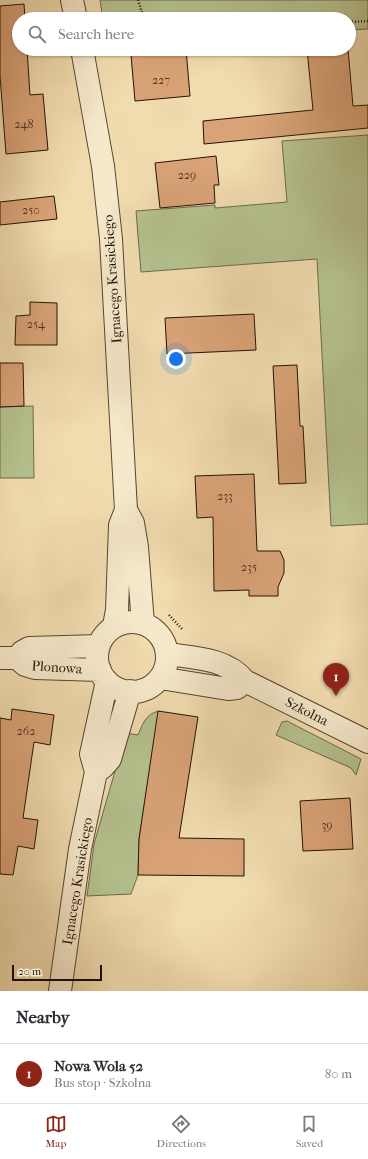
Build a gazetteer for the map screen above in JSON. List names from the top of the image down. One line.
{"streets":{"street":["Ignacego Krasickiego","Plonowa","Szkolna"]},"crossings":[["Ignacego Krasickiego","Plonowa"],["Ignacego Krasickiego","Szkolna"],["Plonowa","Szkolna"]],"house_numbers":["227","248","229","250","254","233","235","262","39"],"scale_bar":"20 m","page":{"search":"Search here","pins":"1","scale":"20 m","heading":"Nearby","list":[{"mark":"1","name":"Nowa Wola 52","note":"Bus stop · Szkolna","value":"80 m"}],"nav":["Map","Directions","Saved"]}}
